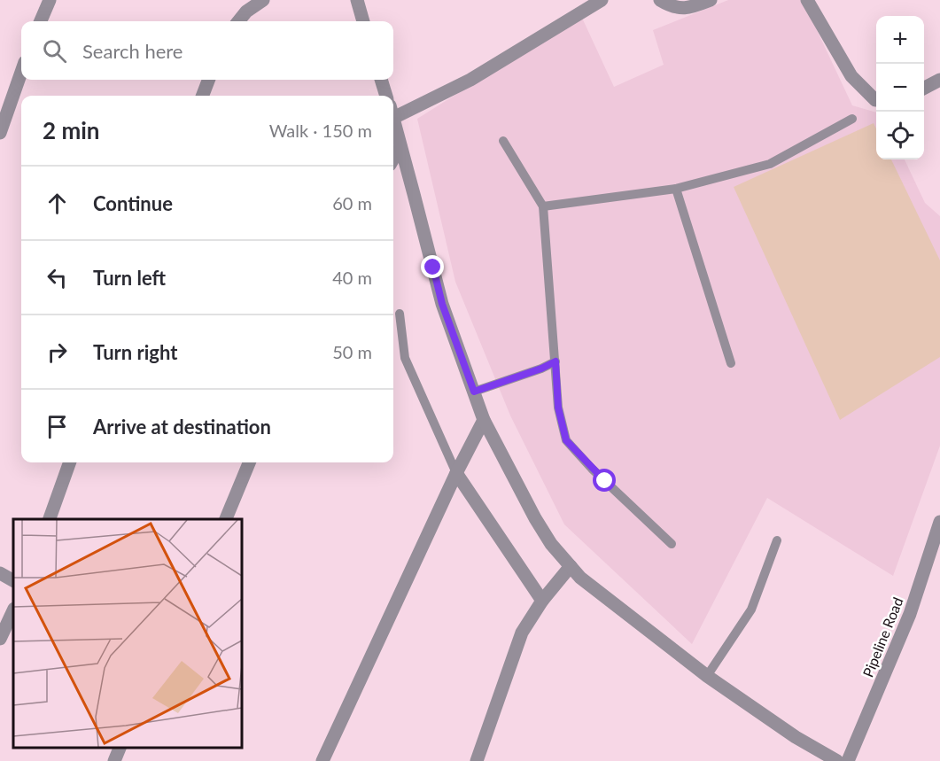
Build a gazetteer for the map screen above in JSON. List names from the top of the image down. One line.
{"streets":{"street":["Pipeline Road"]},"page":{"map_buttons":["+","−"],"search":"Search here","heading":["2 min","Walk · 150 m"],"list":[["Continue","60 m"],["Turn left","40 m"],["Turn right","50 m"],"Arrive at destination"]}}
